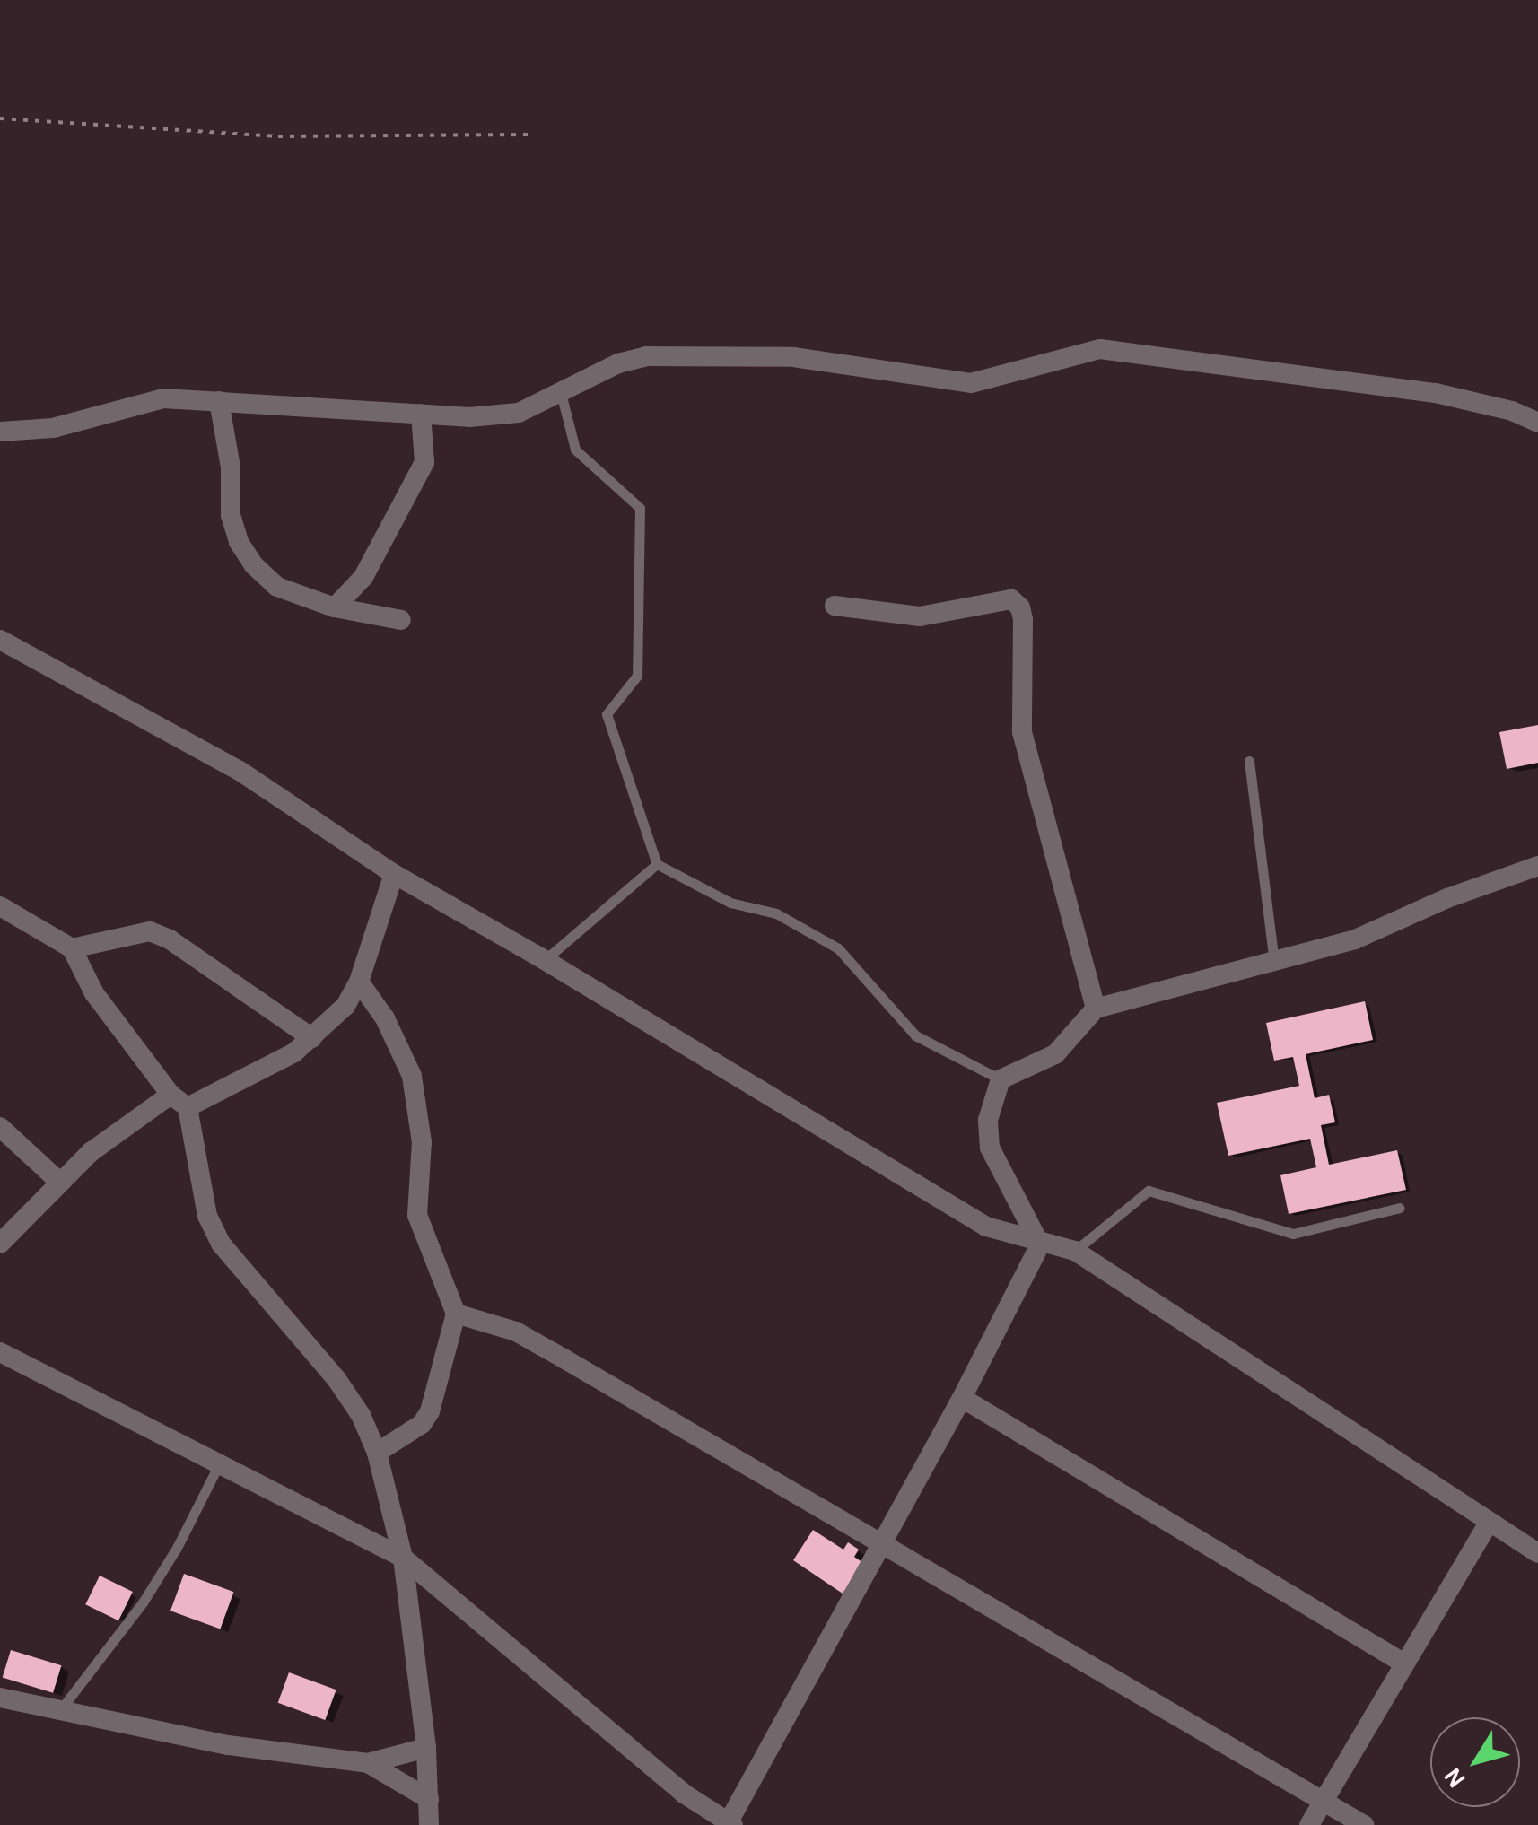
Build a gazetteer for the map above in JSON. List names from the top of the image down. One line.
{"north":"bottom left"}
